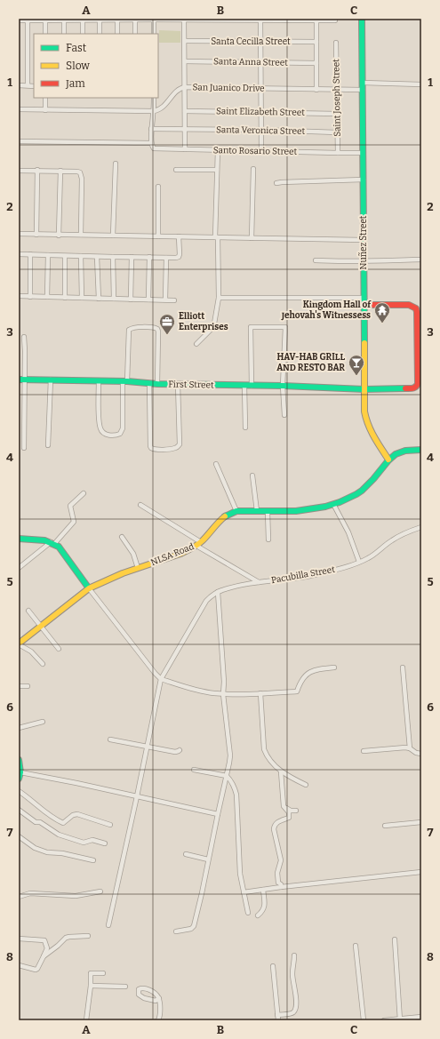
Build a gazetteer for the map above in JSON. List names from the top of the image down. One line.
{"streets":{"street":["Santa Cecilla Street","Santa Anna Street","San Juanico Drive","Saint Joseph Street","Saint Elizabeth Street","Santa Veronica Street","Santo Rosario Street","Nuñez Street","First Street","NLSA Road","Pacubilla Street"]},"crossings":[["San Juanico Drive","Saint Joseph Street"],["San Juanico Drive","Nuñez Street"],["Saint Joseph Street","Saint Elizabeth Street"],["Saint Joseph Street","Santa Veronica Street"],["Saint Joseph Street","Santo Rosario Street"],["Santo Rosario Street","Nuñez Street"],["Nuñez Street","First Street"],["Nuñez Street","NLSA Road"]],"places":{"temple":["Kingdom Hall of Jehovah's Witnessess"],"office":["Elliott Enterprises"],"bar":["HAV-HAB GRILL AND RESTO BAR"]},"legend":["Fast","Slow","Jam"],"grid":{"columns":["A","B","C"],"rows":["1","2","3","4","5","6","7","8"]}}
